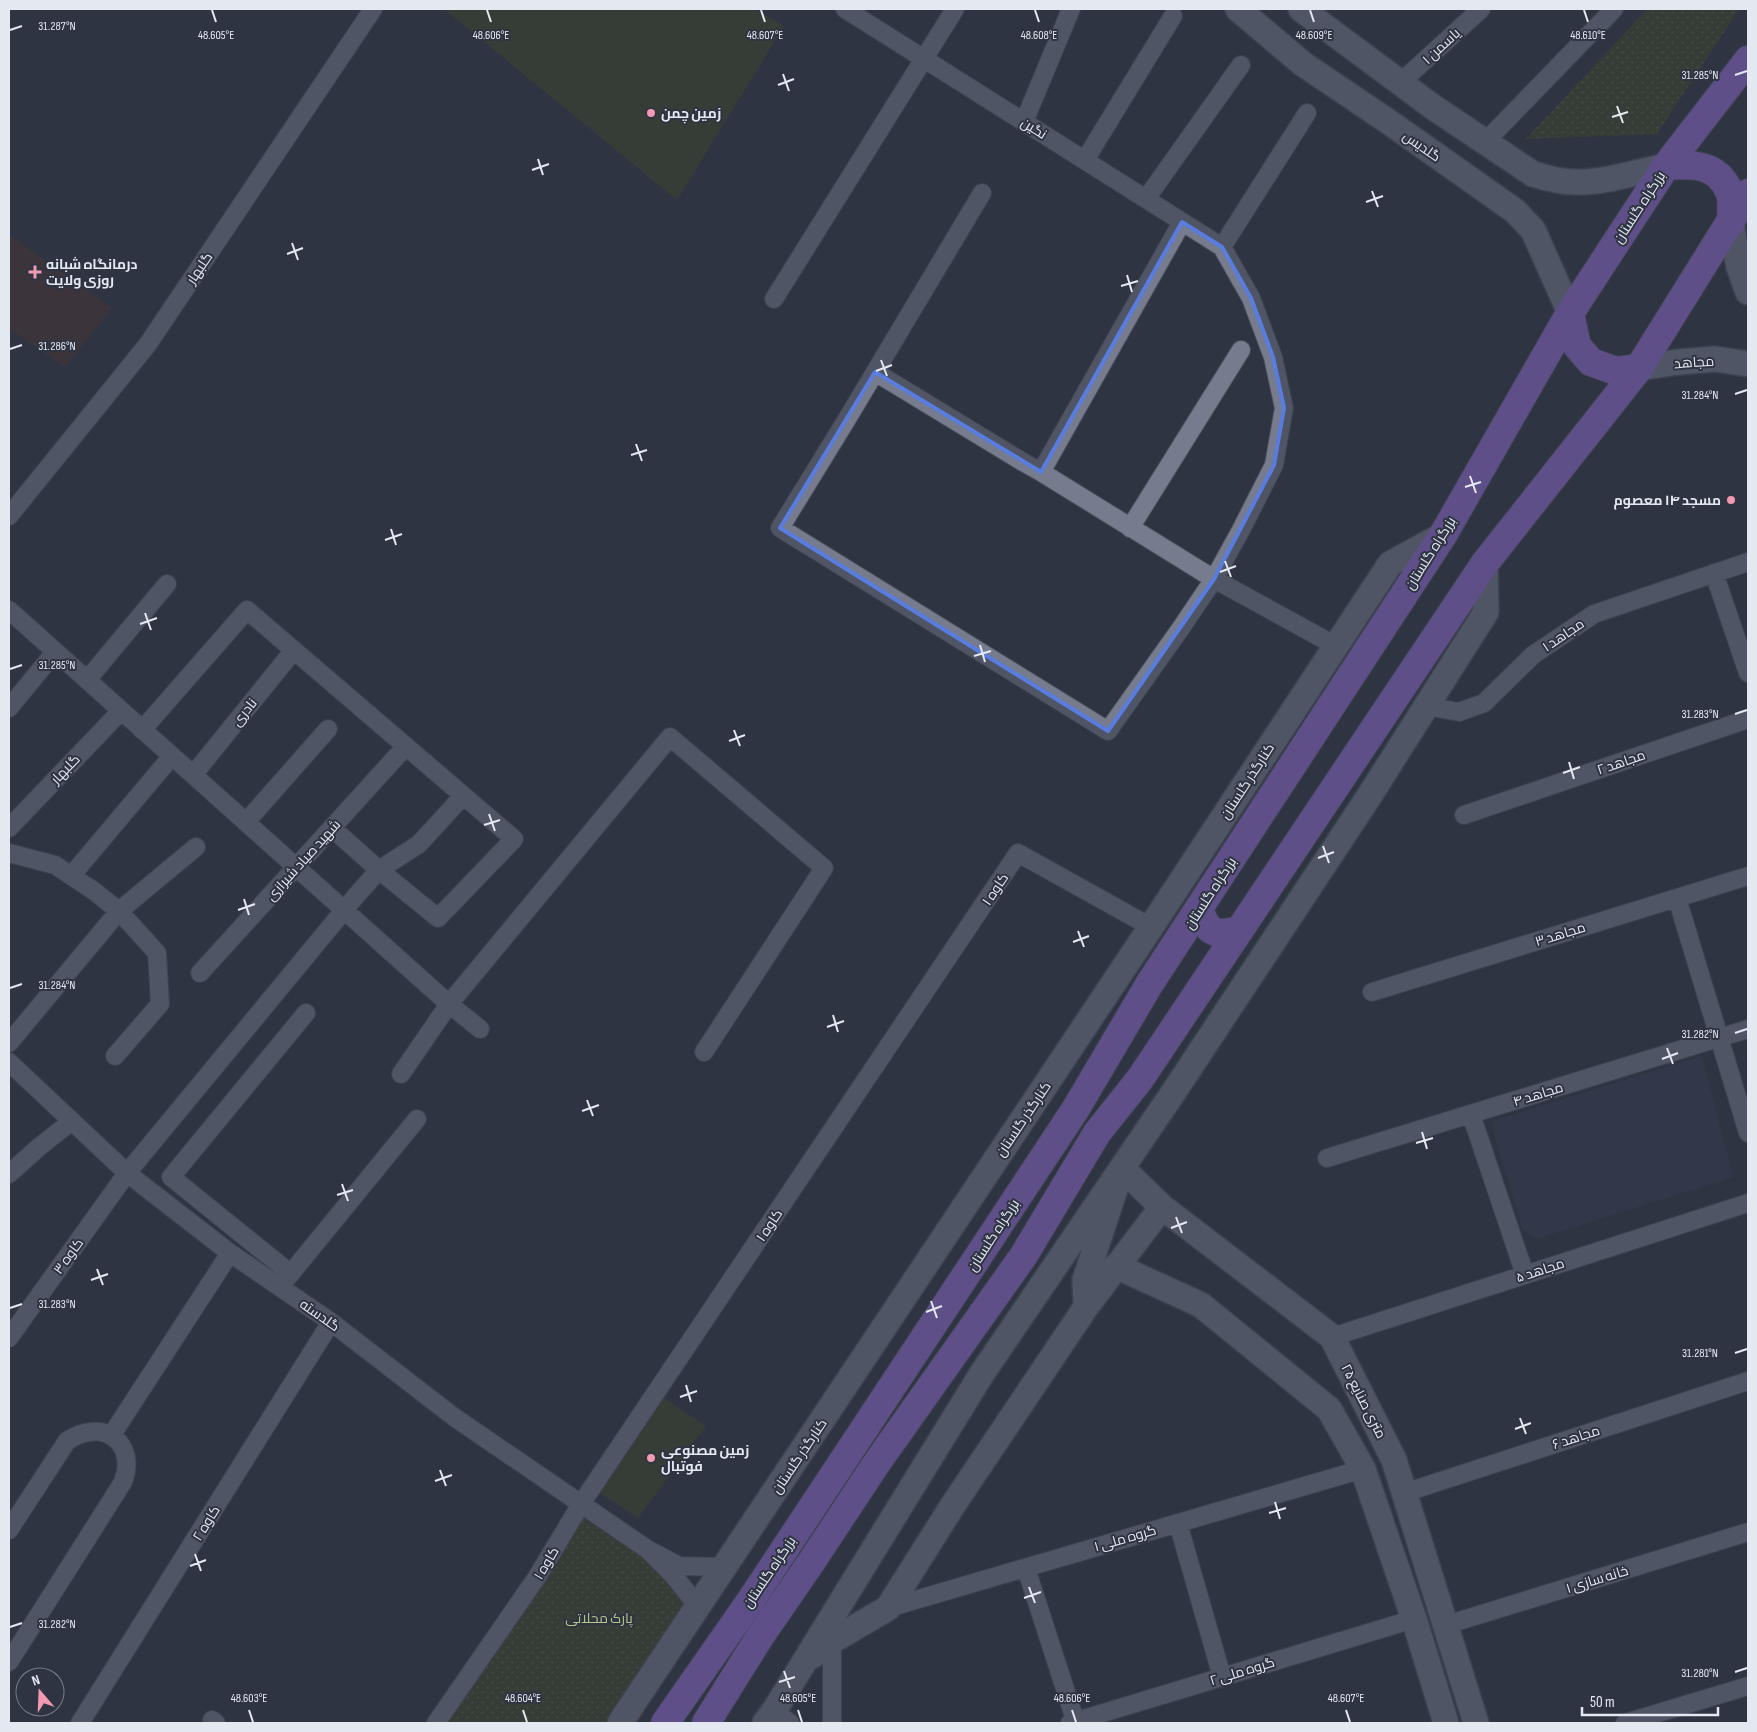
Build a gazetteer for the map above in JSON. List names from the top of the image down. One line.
{"streets":{"highway":["بزرگراه گلستان"],"street":["یاسمن ۱","نگین","گلدیس","گلبهار","مجاهد","۱ مجاهد","نادری","مجاهد ۲","کنارگذر گلستان","شهید صیاد شیرازی","کاوه ۱","مجاهد ۳","مجاهد ۴","کاوه ۳","۵ مجاهد","گلدسته","۲۵ متری صنایع","۶ مجاهد","کاوه ۲","گروه ملی ۱","خانه سازی ۱","گروه ملی ۲"]},"crossings":[["گلدیس","بزرگراه گلستان"],["بزرگراه گلستان","کنارگذر گلستان"],["کنارگذر گلستان","کاوه ۱"],["کاوه ۱","گلدسته"],["کاوه ۳","گلدسته"],["۵ مجاهد","۲۵ متری صنایع"],["گلدسته","کاوه ۲"],["۲۵ متری صنایع","۶ مجاهد"],["۲۵ متری صنایع","خانه سازی ۱"]],"parks":["پارک محلاتی"],"places":{"other":["زمین چمن","مسجد ۱۴ معصوم","زمین مصنوعی فوتبال"],"health":["درمانگاه شبانه روزی ولایت"]},"scale_bar":"50 m","north":"top","coordinates":["31.287°N","48.610°E","48.605°E","48.606°E","48.607°E","48.608°E","48.609°E","31.285°N","31.286°N","31.284°N","31.283°N","31.282°N","31.281°N","31.280°N","48.603°E","48.604°E"]}
